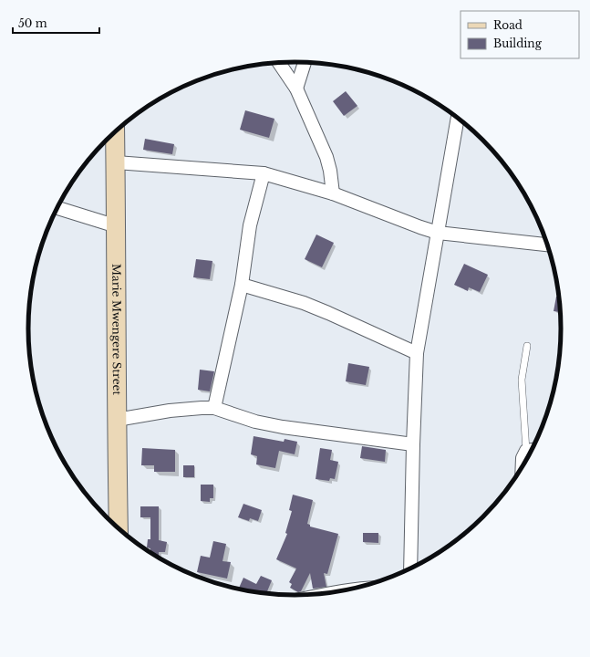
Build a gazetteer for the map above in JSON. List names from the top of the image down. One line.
{"streets":{"main road":["Marie Mwengere Street"]},"legend":["Road","Building"],"scale_bar":"50 m"}
